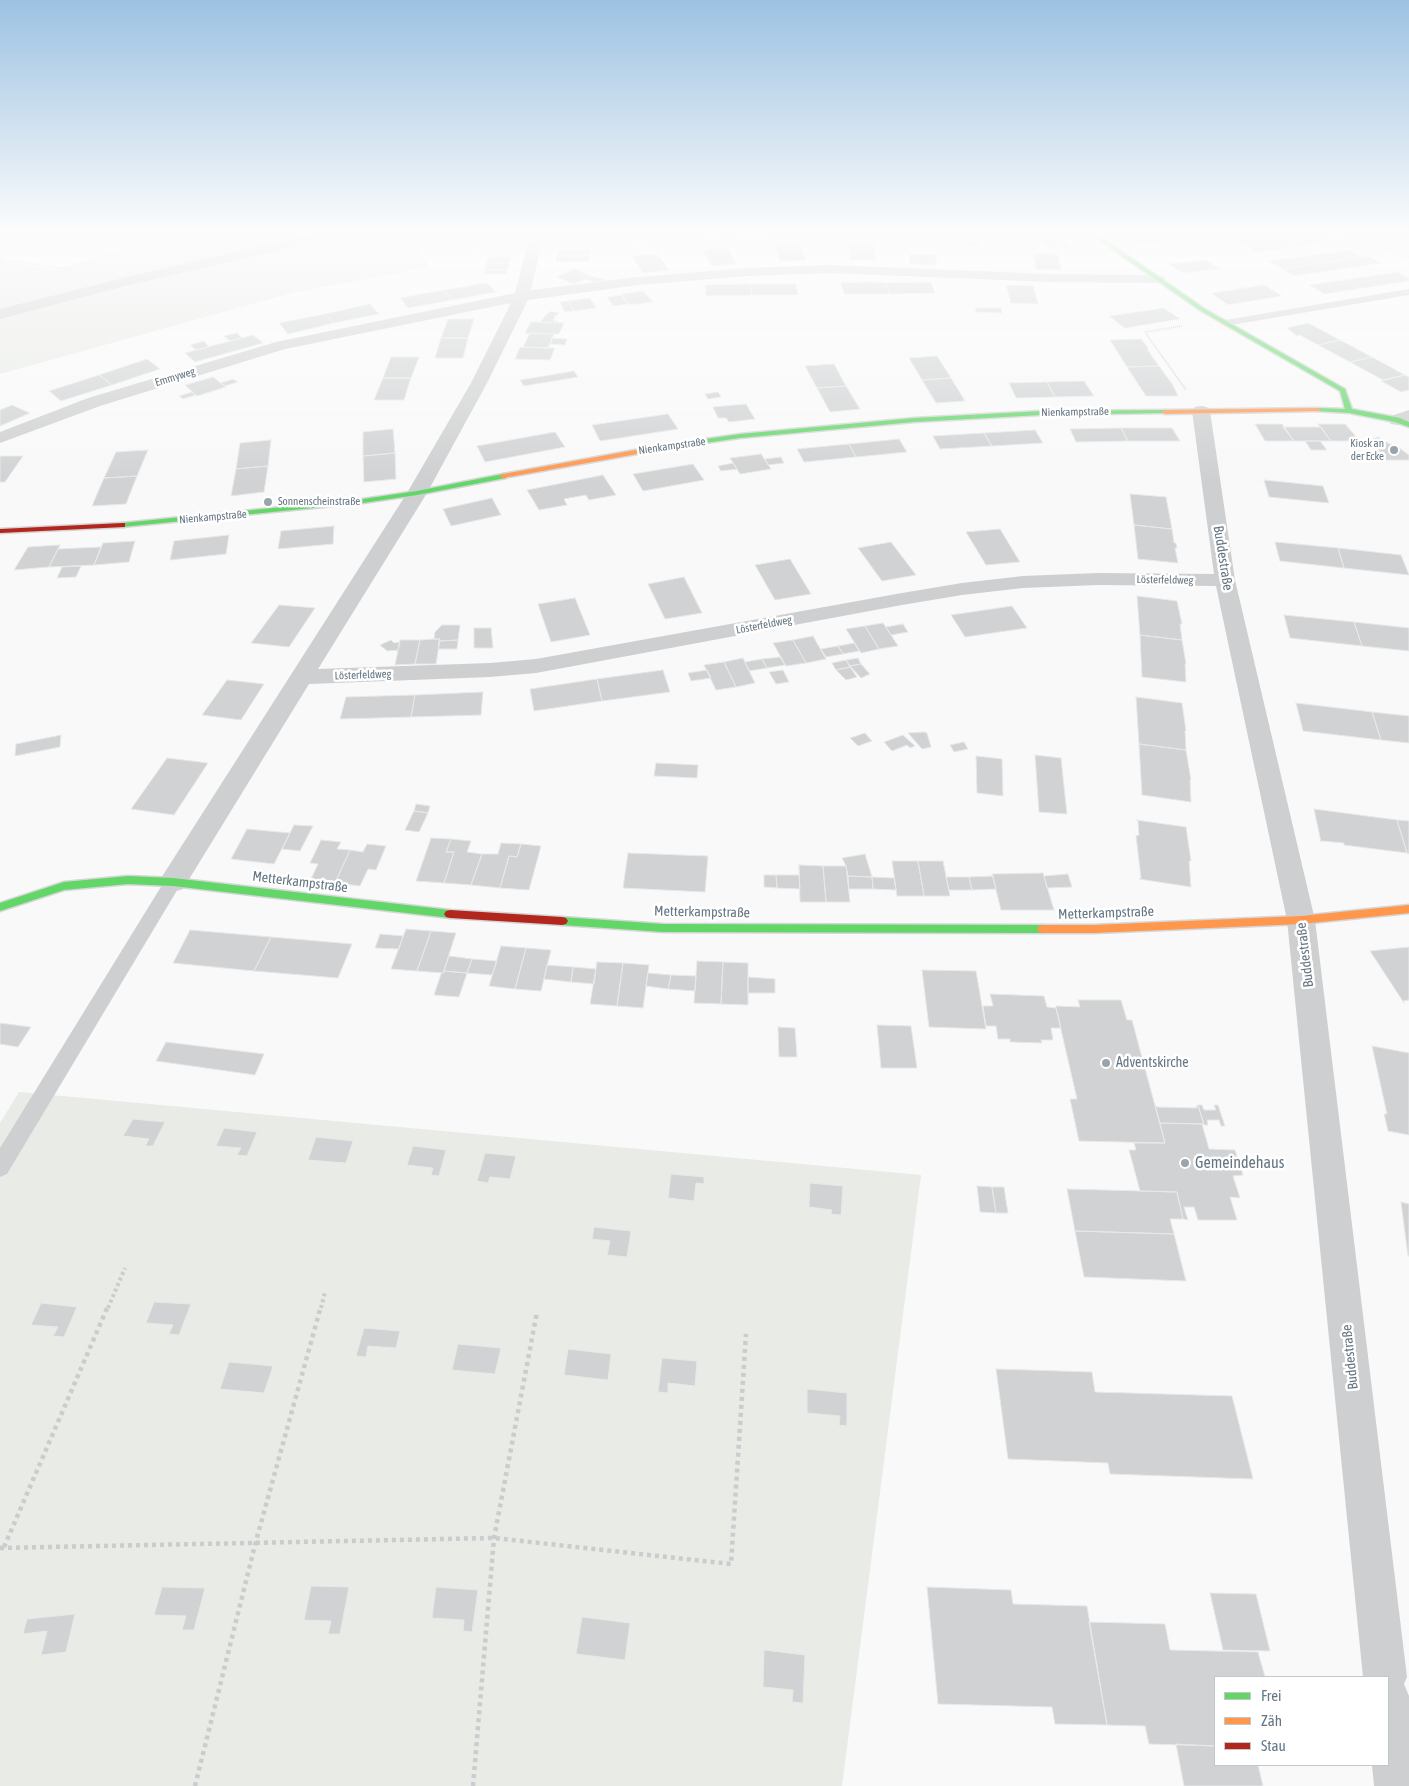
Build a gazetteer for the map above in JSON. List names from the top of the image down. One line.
{"streets":{"street":["Emmyweg","Nienkampstraße","Buddestraße","Lösterfeldweg","Metterkampstraße"]},"crossings":[["Nienkampstraße","Buddestraße"],["Buddestraße","Lösterfeldweg"],["Buddestraße","Metterkampstraße"]],"places":["Kiosk an der Ecke","Sonnenscheinstraße","Adventskirche","Gemeindehaus"],"legend":["Frei","Zäh","Stau"]}
